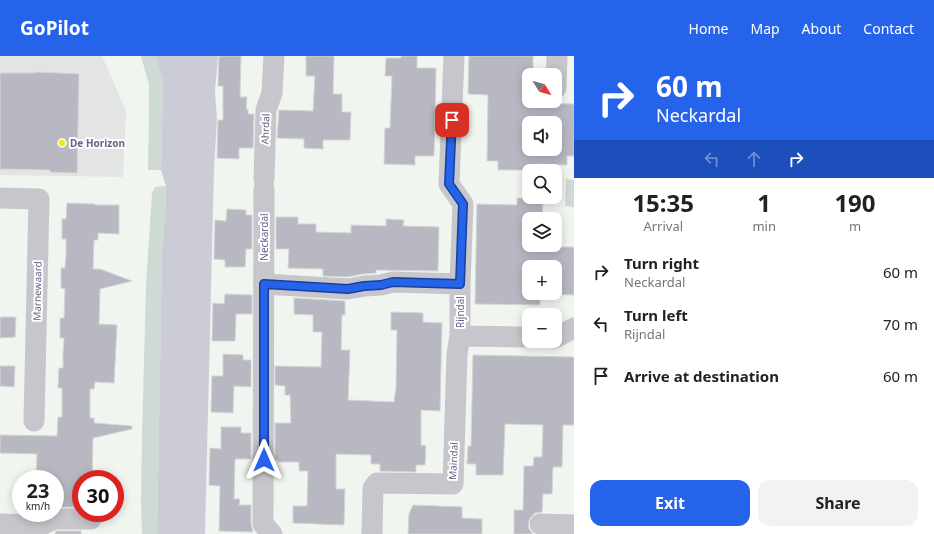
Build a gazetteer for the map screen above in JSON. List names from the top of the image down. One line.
{"streets":{"street":["Ahrdal","Neckardal","Marnewaard","Rijndal","Maindal"]},"crossings":[["Ahrdal","Neckardal"],["Rijndal","Maindal"]],"places":["De Horizon"],"north":"bottom right","page":{"header":"GoPilot","nav":["Home","Map","About","Contact"],"turn":["60 m","Neckardal"],"map_buttons":["+","−"],"eta":["15:35","Arrival","1","min","190","m"],"list":[{"name":"Turn right","note":"Neckardal","value":"60 m"},{"name":"Turn left","note":"Rijndal","value":"70 m"},{"name":"Arrive at destination","value":"60 m"}],"speed":"23 km/h","limit":"30","buttons":["Exit","Share"]}}
